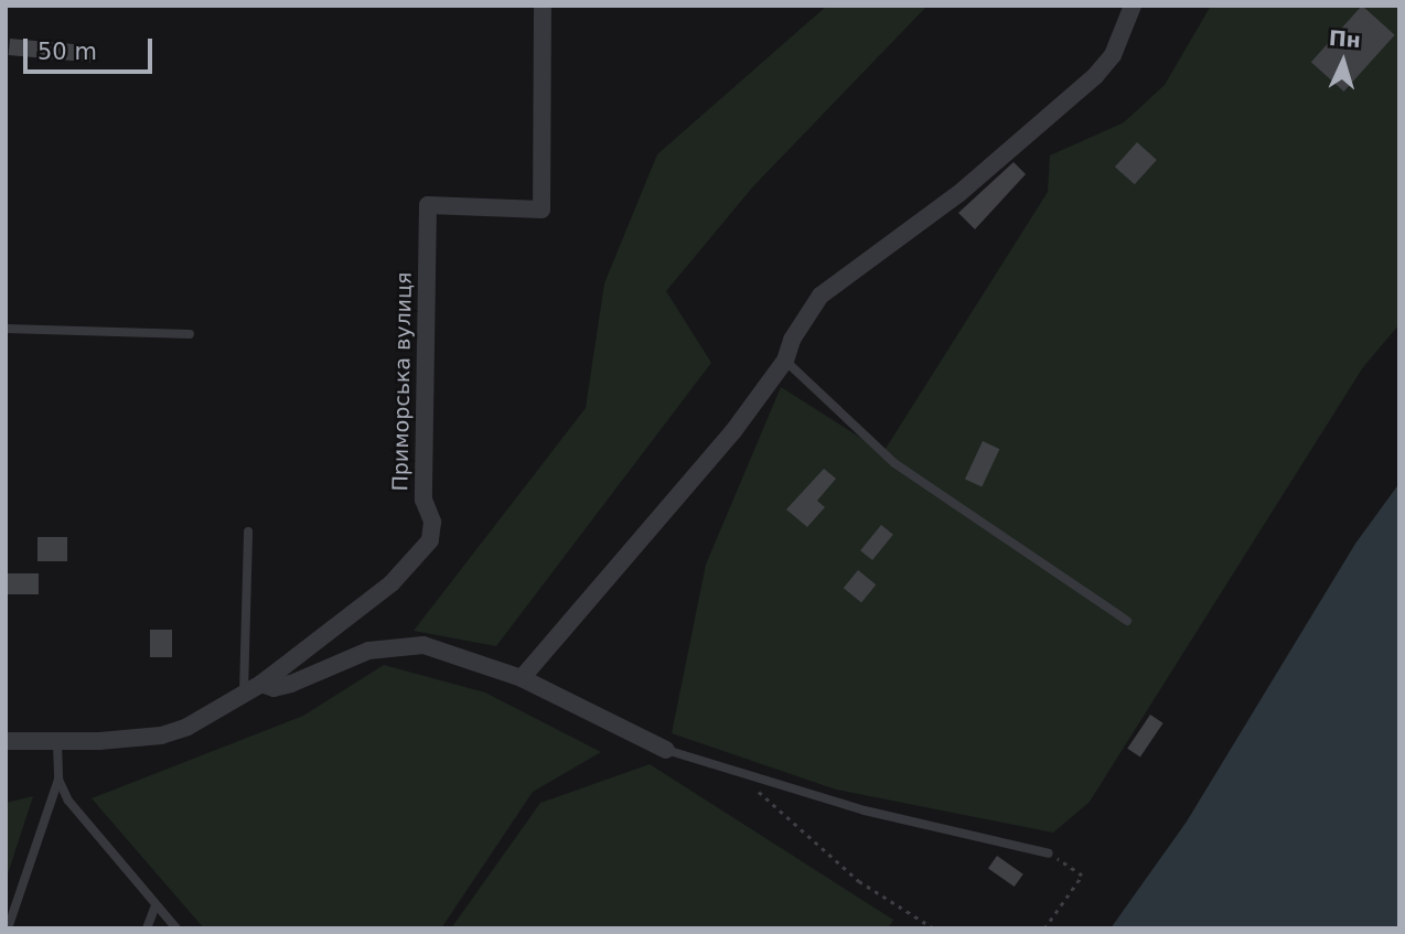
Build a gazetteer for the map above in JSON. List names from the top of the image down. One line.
{"streets":{"street":["Приморська вулиця"]},"scale_bar":"50 m","north":"top"}
